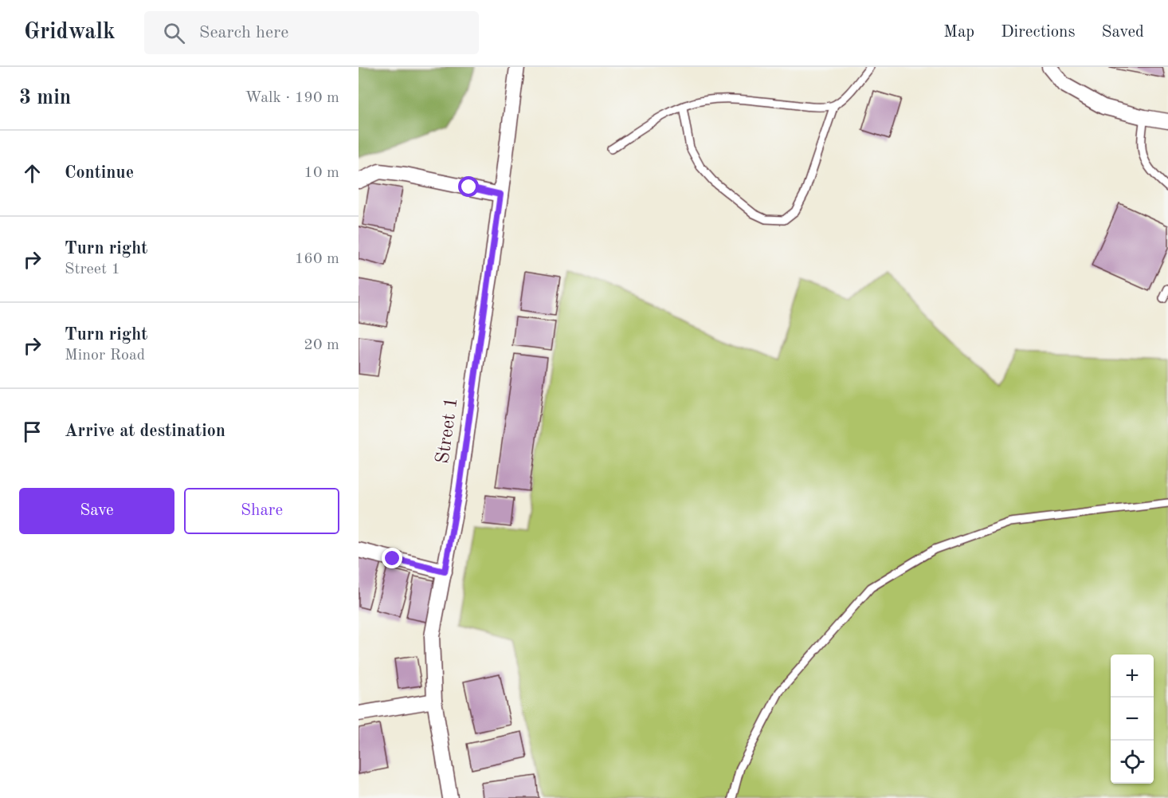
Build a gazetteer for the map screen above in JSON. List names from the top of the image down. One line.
{"streets":{"street":["Street 1"]},"page":{"header":"Gridwalk","search":"Search here","nav":["Map","Directions","Saved"],"heading":["3 min","Walk · 190 m"],"list":[["Continue","10 m"],["Turn right","Street 1","160 m"],["Turn right","Minor Road","20 m"],"Arrive at destination"],"buttons":["Save","Share"],"map_buttons":["+","−"]}}
